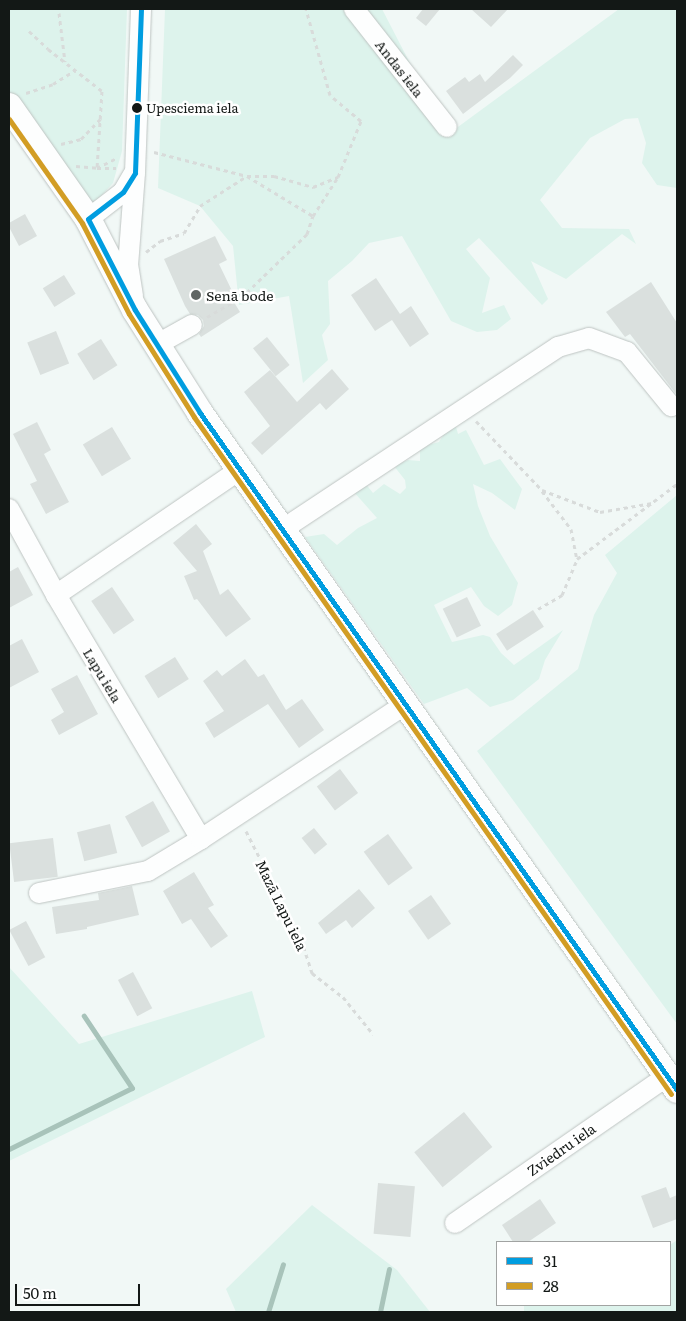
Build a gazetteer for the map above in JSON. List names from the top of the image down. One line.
{"streets":{"street":["Andas iela","Lapu iela","Zviedru iela"],"path":["Mazā Lapu iela"]},"places":["Upesciema iela","Senā bode"],"lines":["transit line 31","transit line 28"],"legend":["31","28"],"scale_bar":"50 m"}
